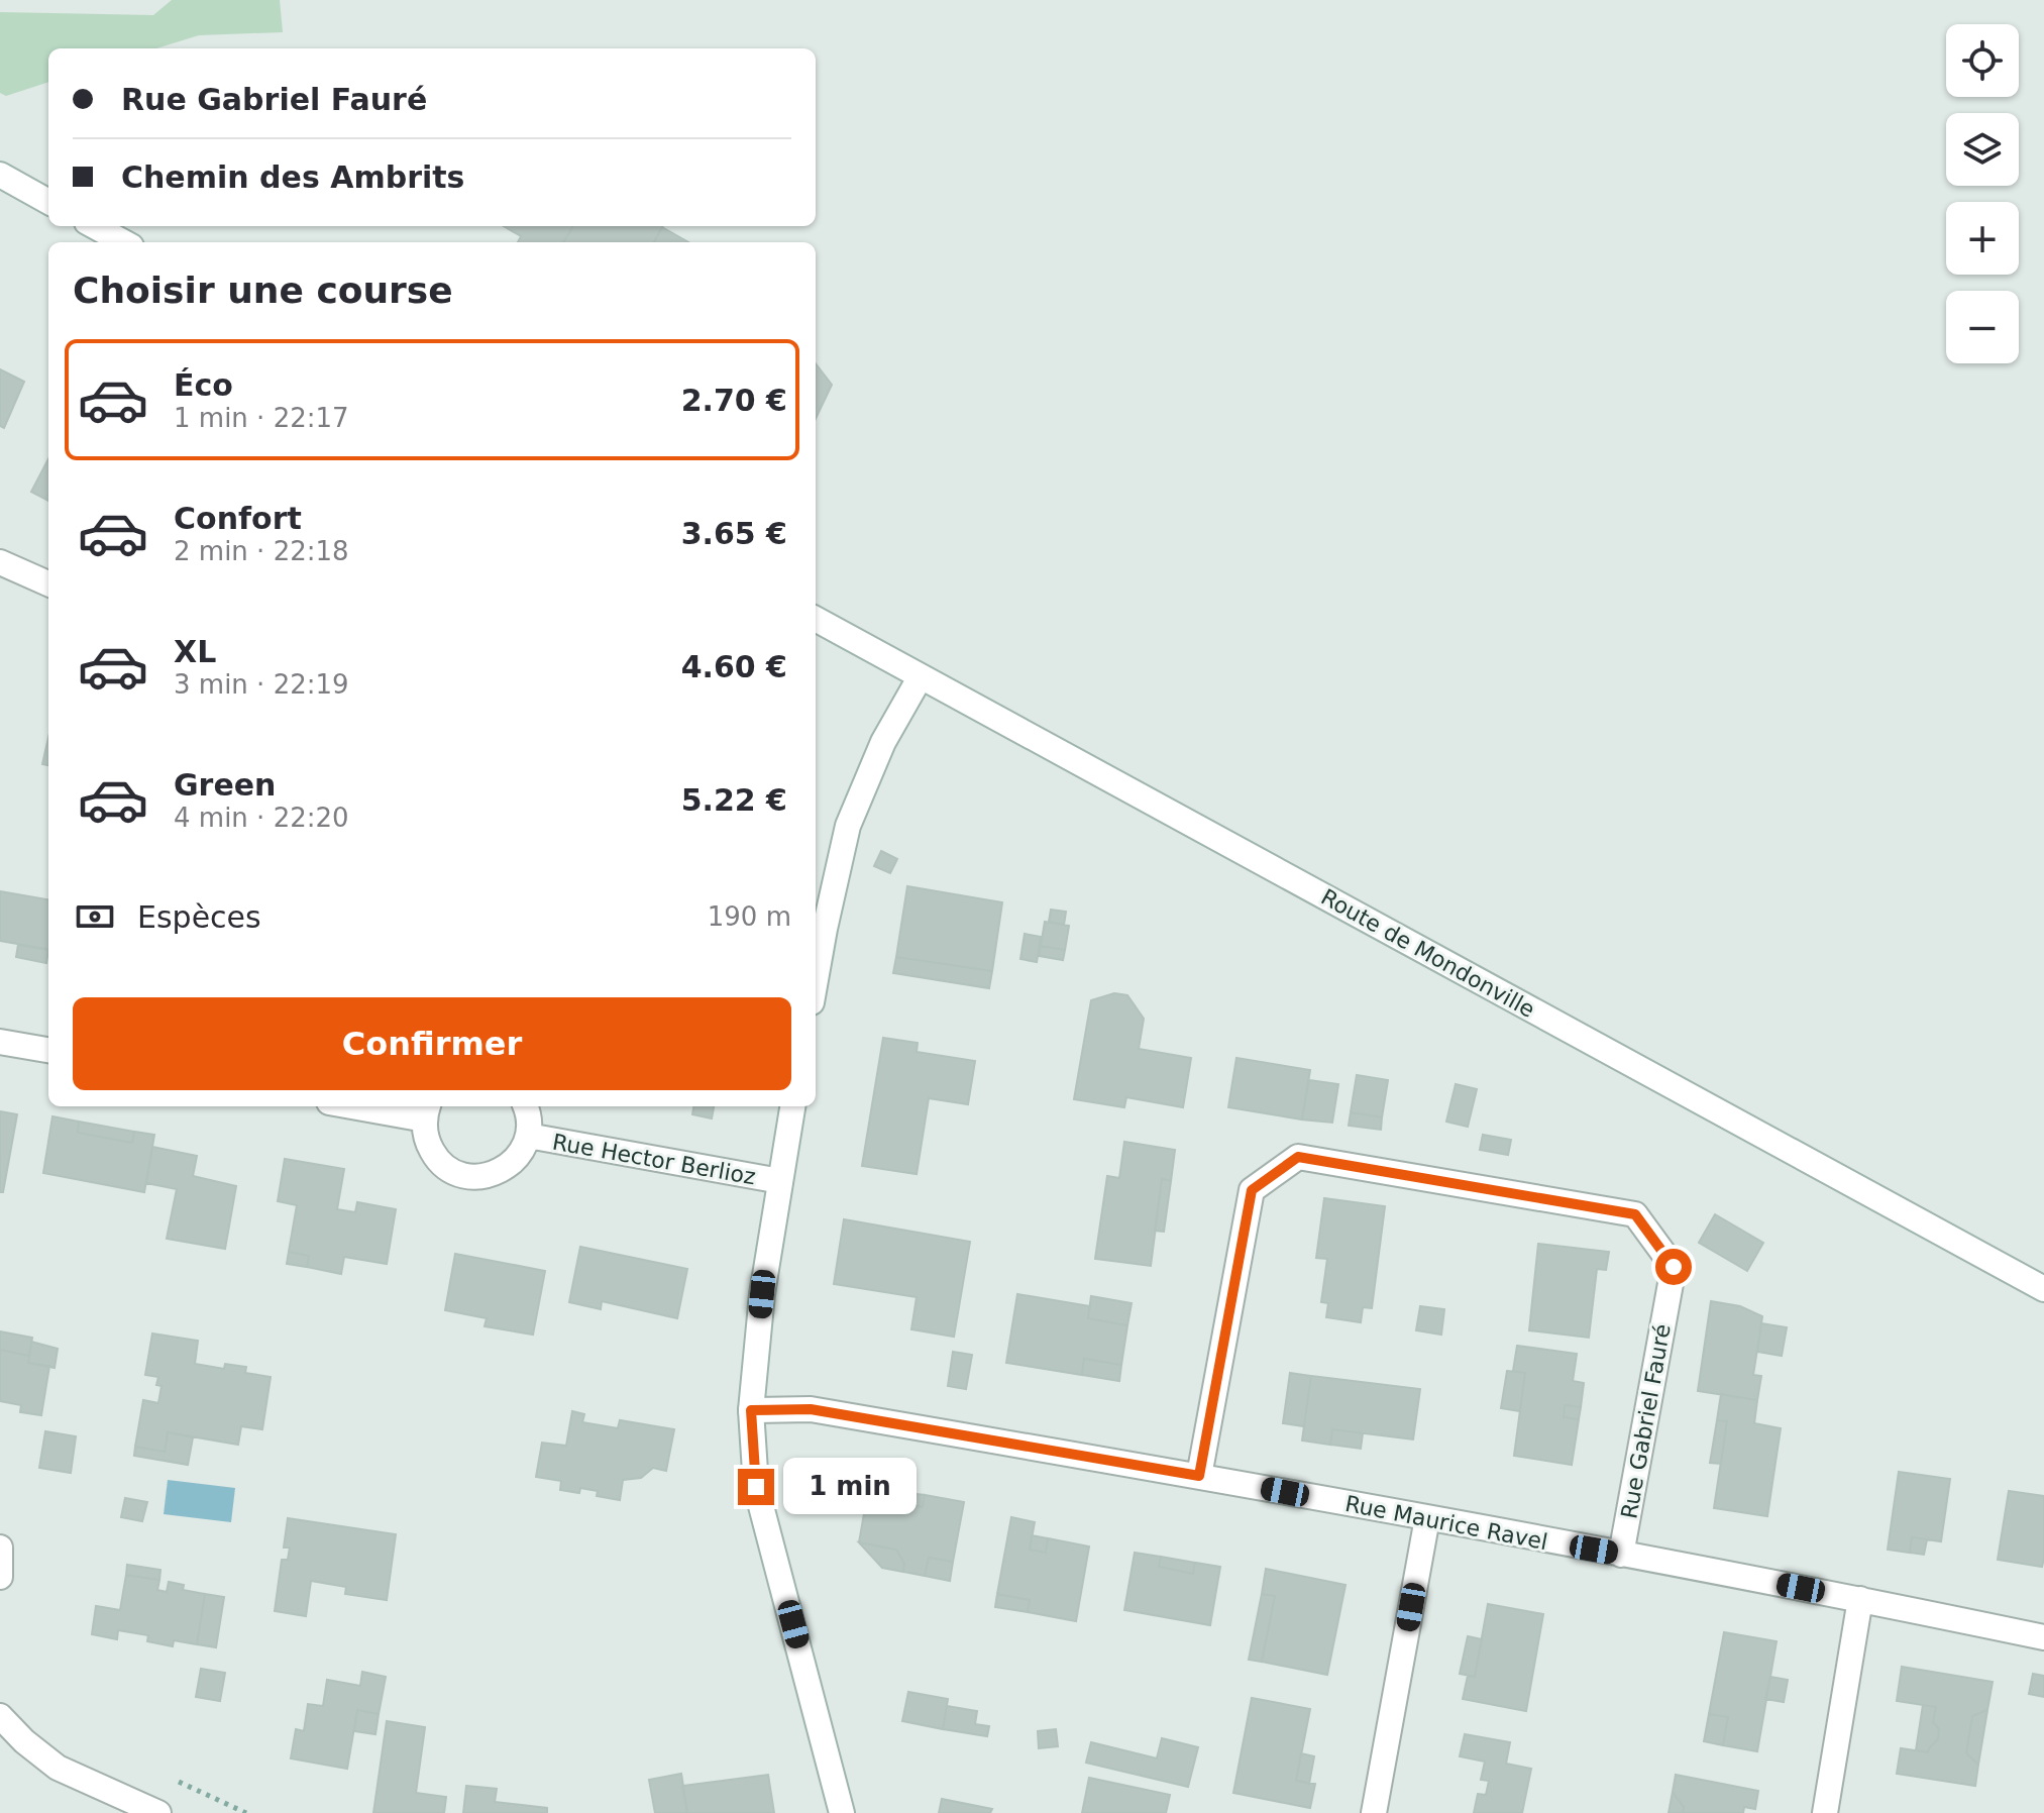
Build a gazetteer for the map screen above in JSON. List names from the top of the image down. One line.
{"streets":{"street":["Route de Mondonville","Rue Hector Berlioz","Rue Gabriel Fauré","Rue Maurice Ravel"]},"crossings":[["Rue Gabriel Fauré","Rue Maurice Ravel"]],"page":{"map_buttons":["+","−"],"banner":["Rue Gabriel Fauré","Chemin des Ambrits"],"heading":"Choisir une course","list":[{"name":"Éco","note":"1 min · 22:17","value":"2.70 €"},{"name":"Confort","note":"2 min · 22:18","value":"3.65 €"},{"name":"XL","note":"3 min · 22:19","value":"4.60 €"},{"name":"Green","note":"4 min · 22:20","value":"5.22 €"}],"pay":["Espèces","190 m"],"buttons":"Confirmer","bubble":"1 min"}}
